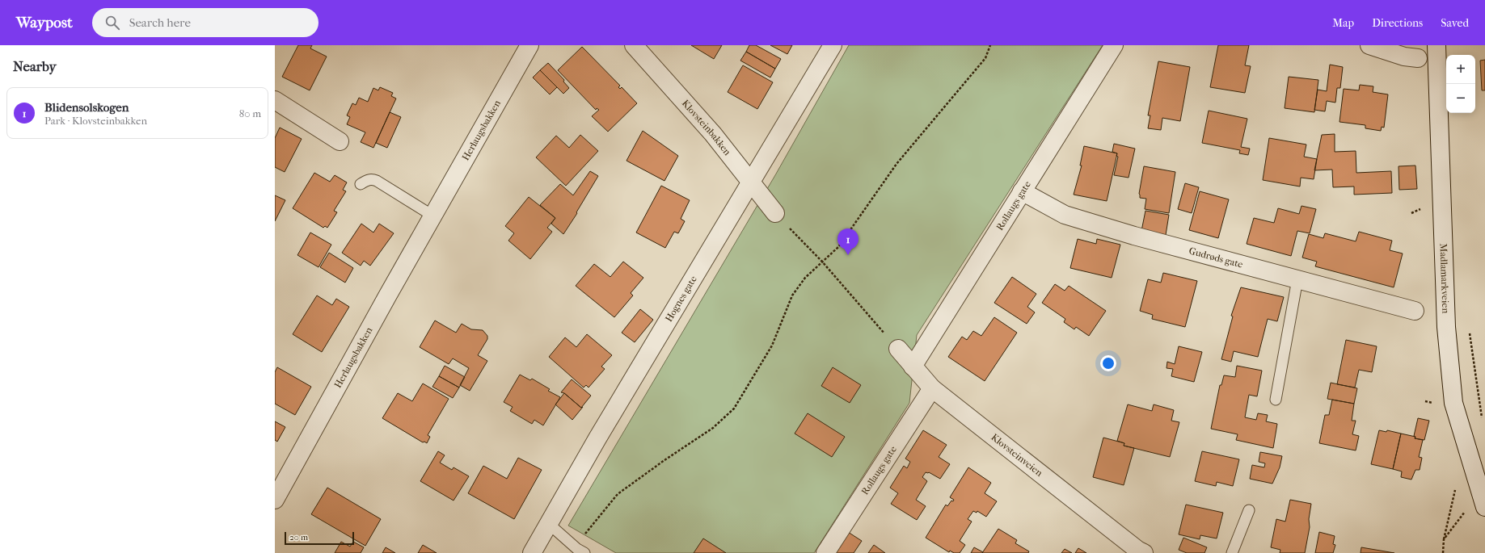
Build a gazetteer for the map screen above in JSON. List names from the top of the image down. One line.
{"streets":{"street":["Klovsteinbakken","Herlaugsbakken","Rollaugs gate","Gudrøds gate","Madlamarkveien","Hognes gate","Klovsteinveien"]},"crossings":[["Klovsteinbakken","Hognes gate"],["Rollaugs gate","Gudrøds gate"],["Rollaugs gate","Klovsteinveien"]],"scale_bar":"20 m","page":{"header":"Waypost","search":"Search here","nav":["Map","Directions","Saved"],"heading":"Nearby","map_buttons":["+","−"],"list":[{"mark":"1","name":"Blidensolskogen","note":"Park · Klovsteinbakken","value":"80 m"}],"pins":"1","scale":"20 m"}}
